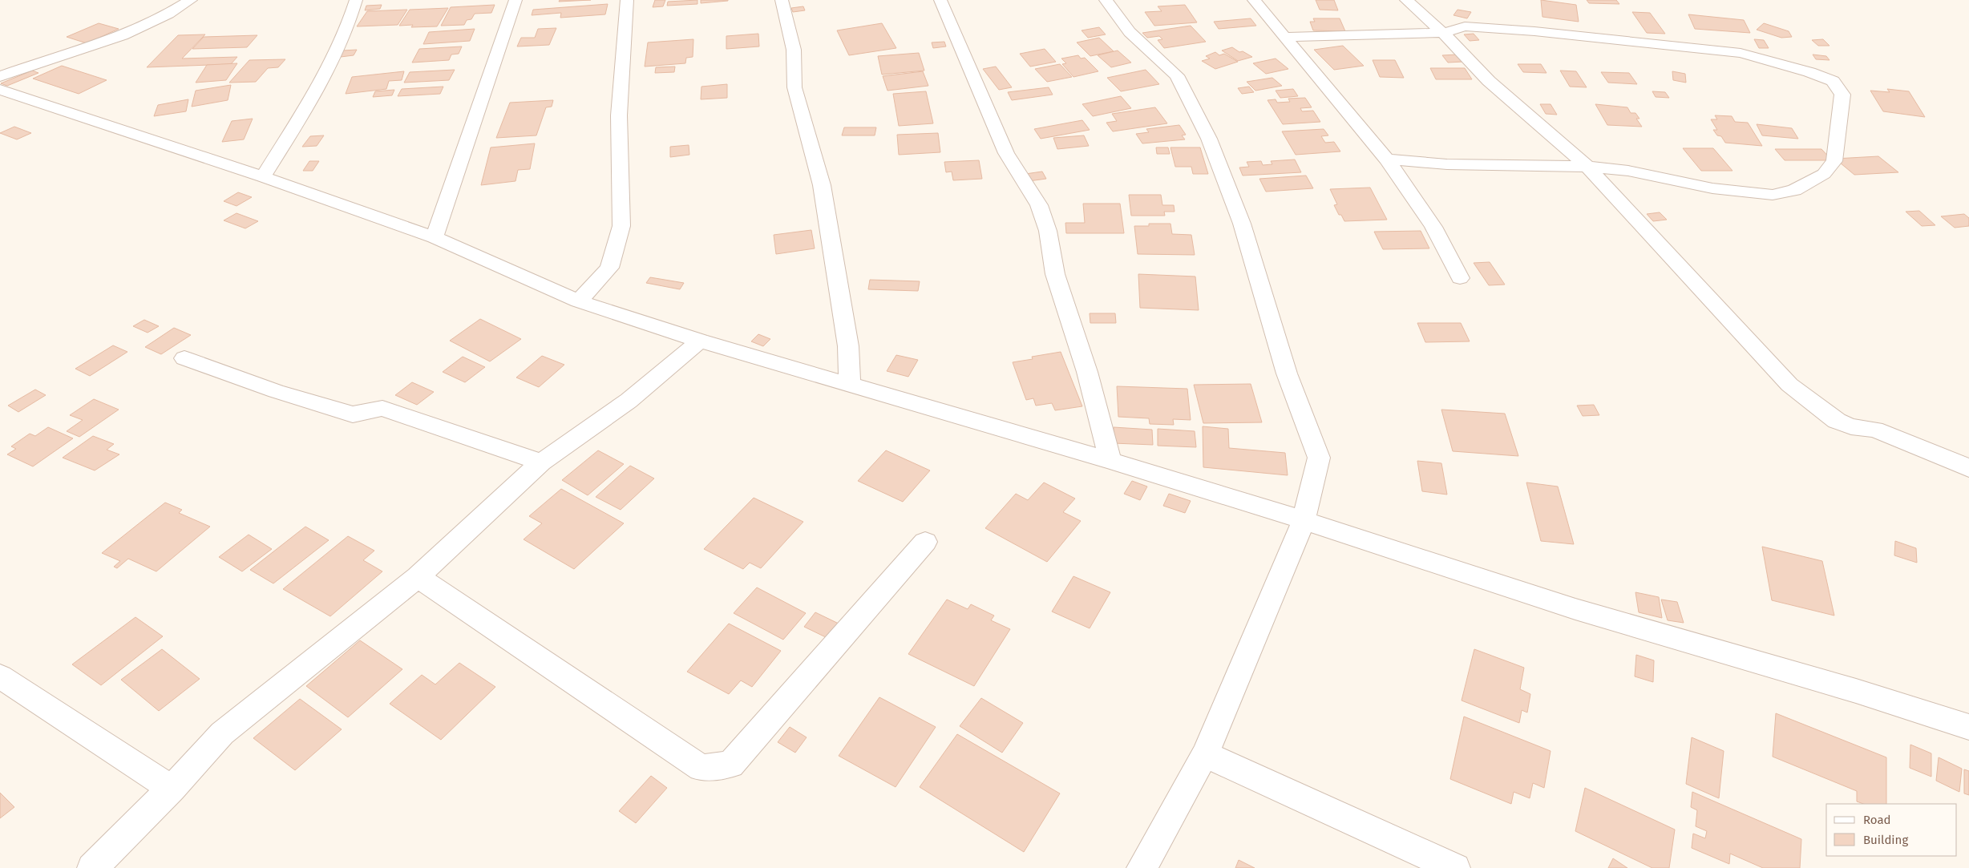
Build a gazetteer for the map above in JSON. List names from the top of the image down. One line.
{"legend":["Road","Building"]}
